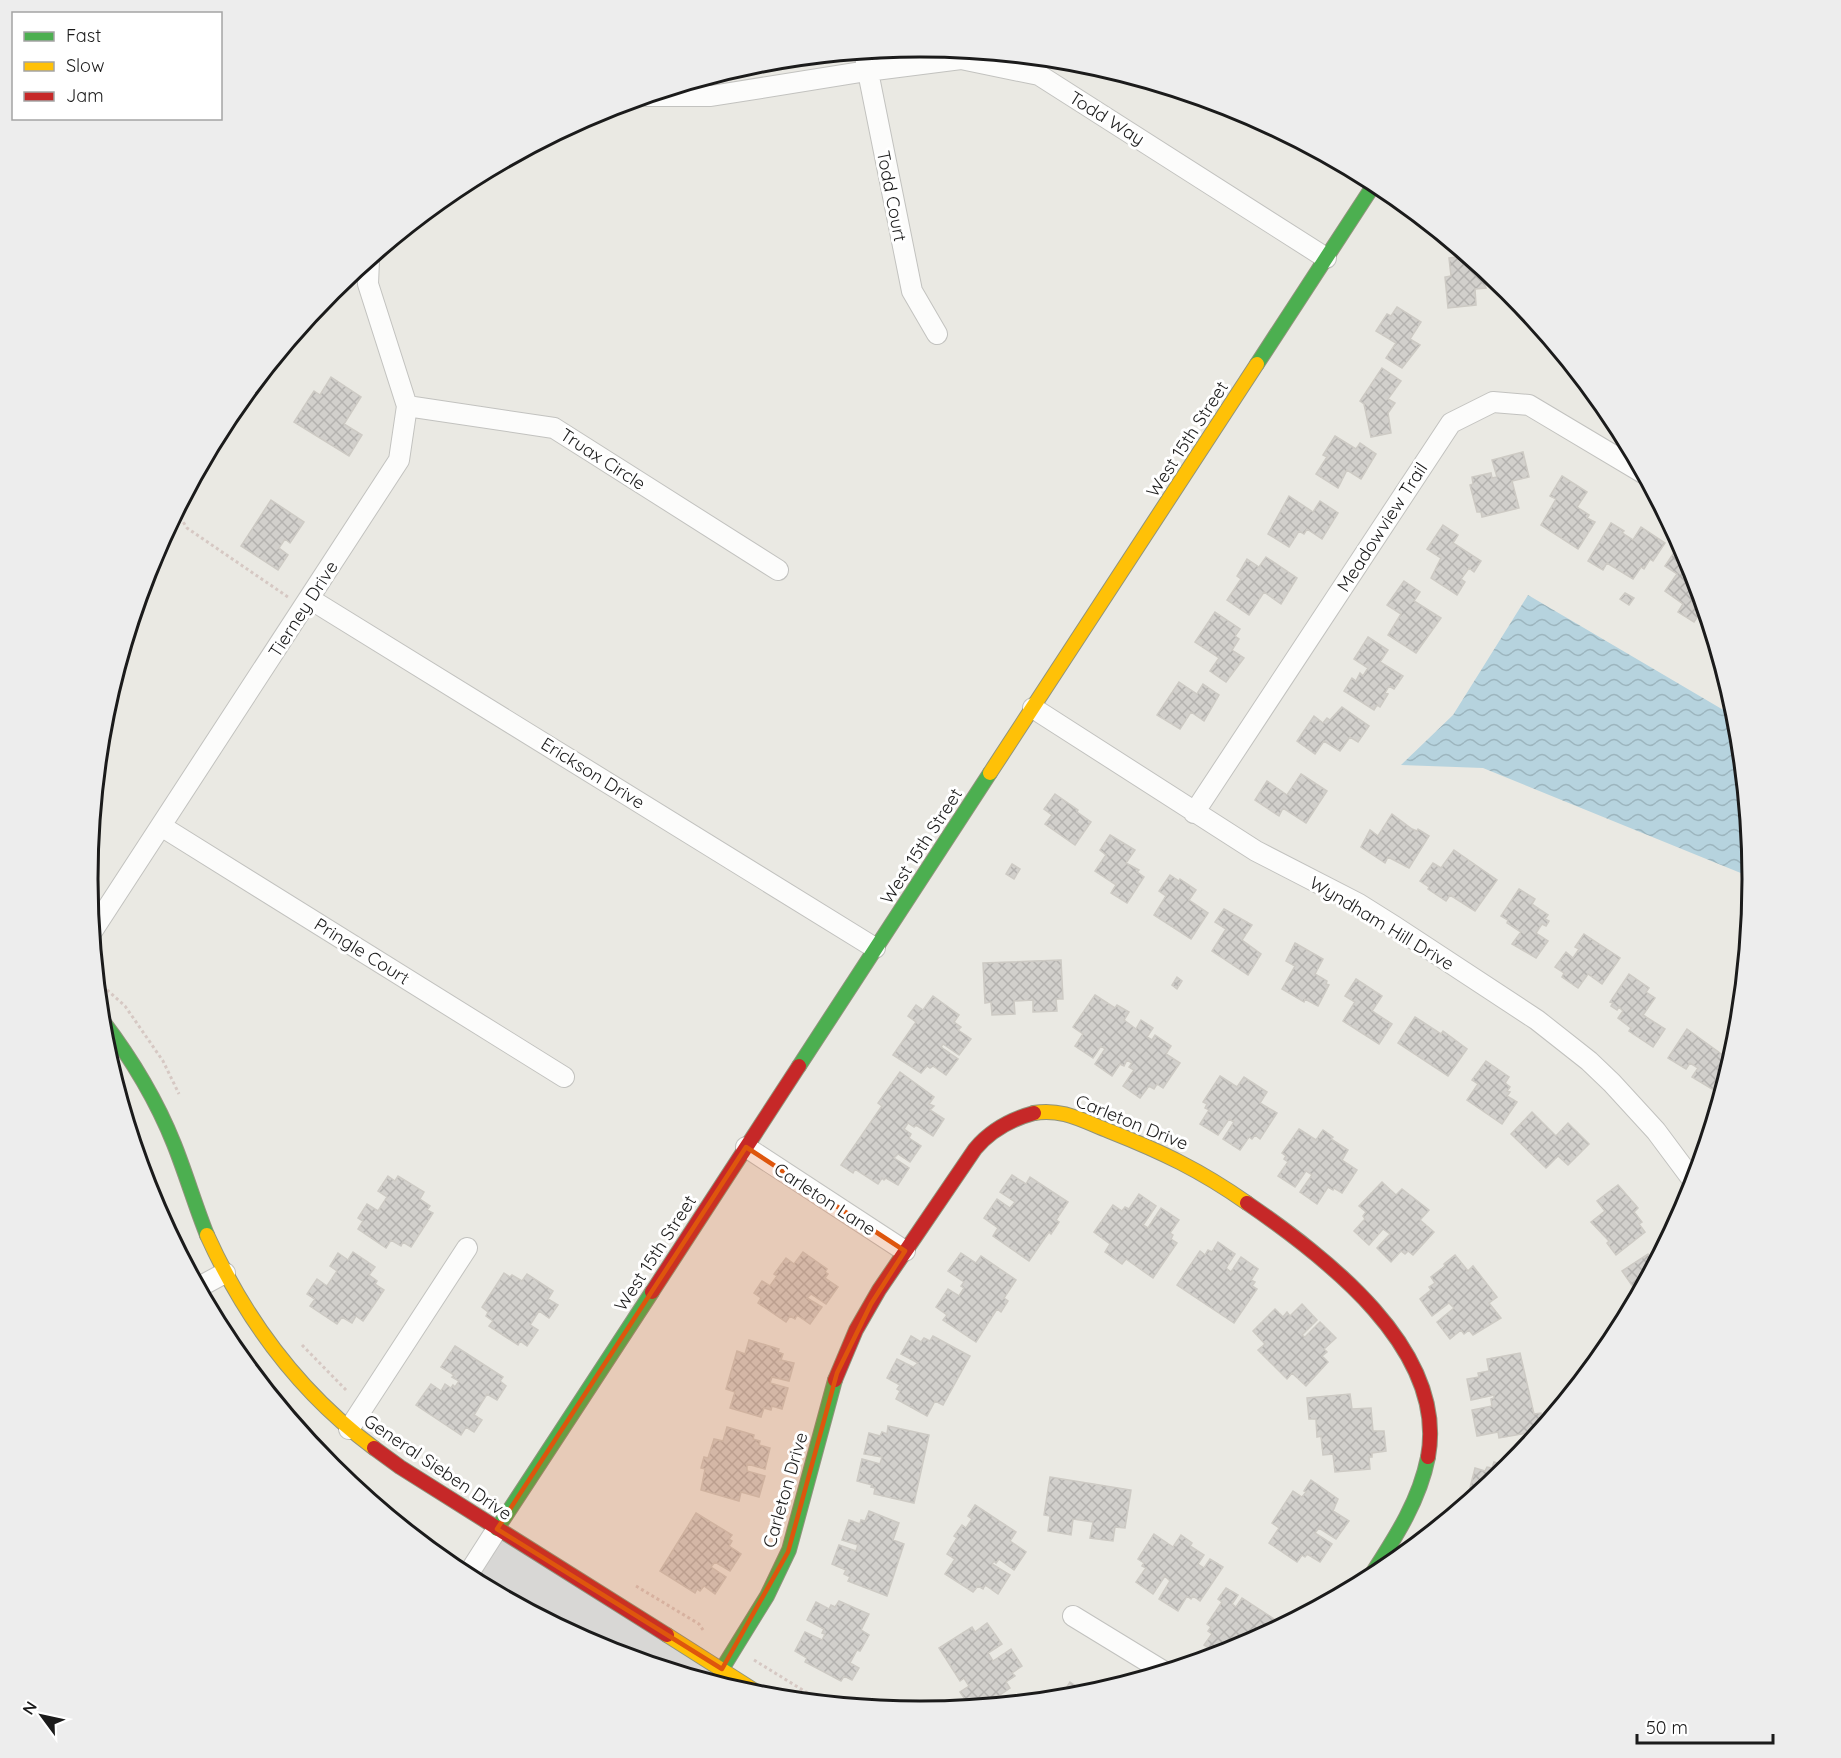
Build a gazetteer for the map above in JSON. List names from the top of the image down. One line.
{"streets":{"street":["Todd Way","Todd Court","West 15th Street","Truax Circle","Meadowview Trail","Tierney Drive","Erickson Drive","Wyndham Hill Drive","Pringle Court","Carleton Drive","Carleton Lane","General Sieben Drive"]},"crossings":[["Todd Way","Todd Court"],["Todd Way","West 15th Street"],["West 15th Street","Erickson Drive"],["West 15th Street","Wyndham Hill Drive"],["West 15th Street","Carleton Lane"],["West 15th Street","General Sieben Drive"],["Truax Circle","Tierney Drive"],["Meadowview Trail","Wyndham Hill Drive"],["Tierney Drive","Erickson Drive"],["Tierney Drive","Pringle Court"],["Carleton Drive","Carleton Lane"],["Carleton Drive","General Sieben Drive"]],"legend":["Fast","Slow","Jam"],"scale_bar":"50 m","north":"top left"}
